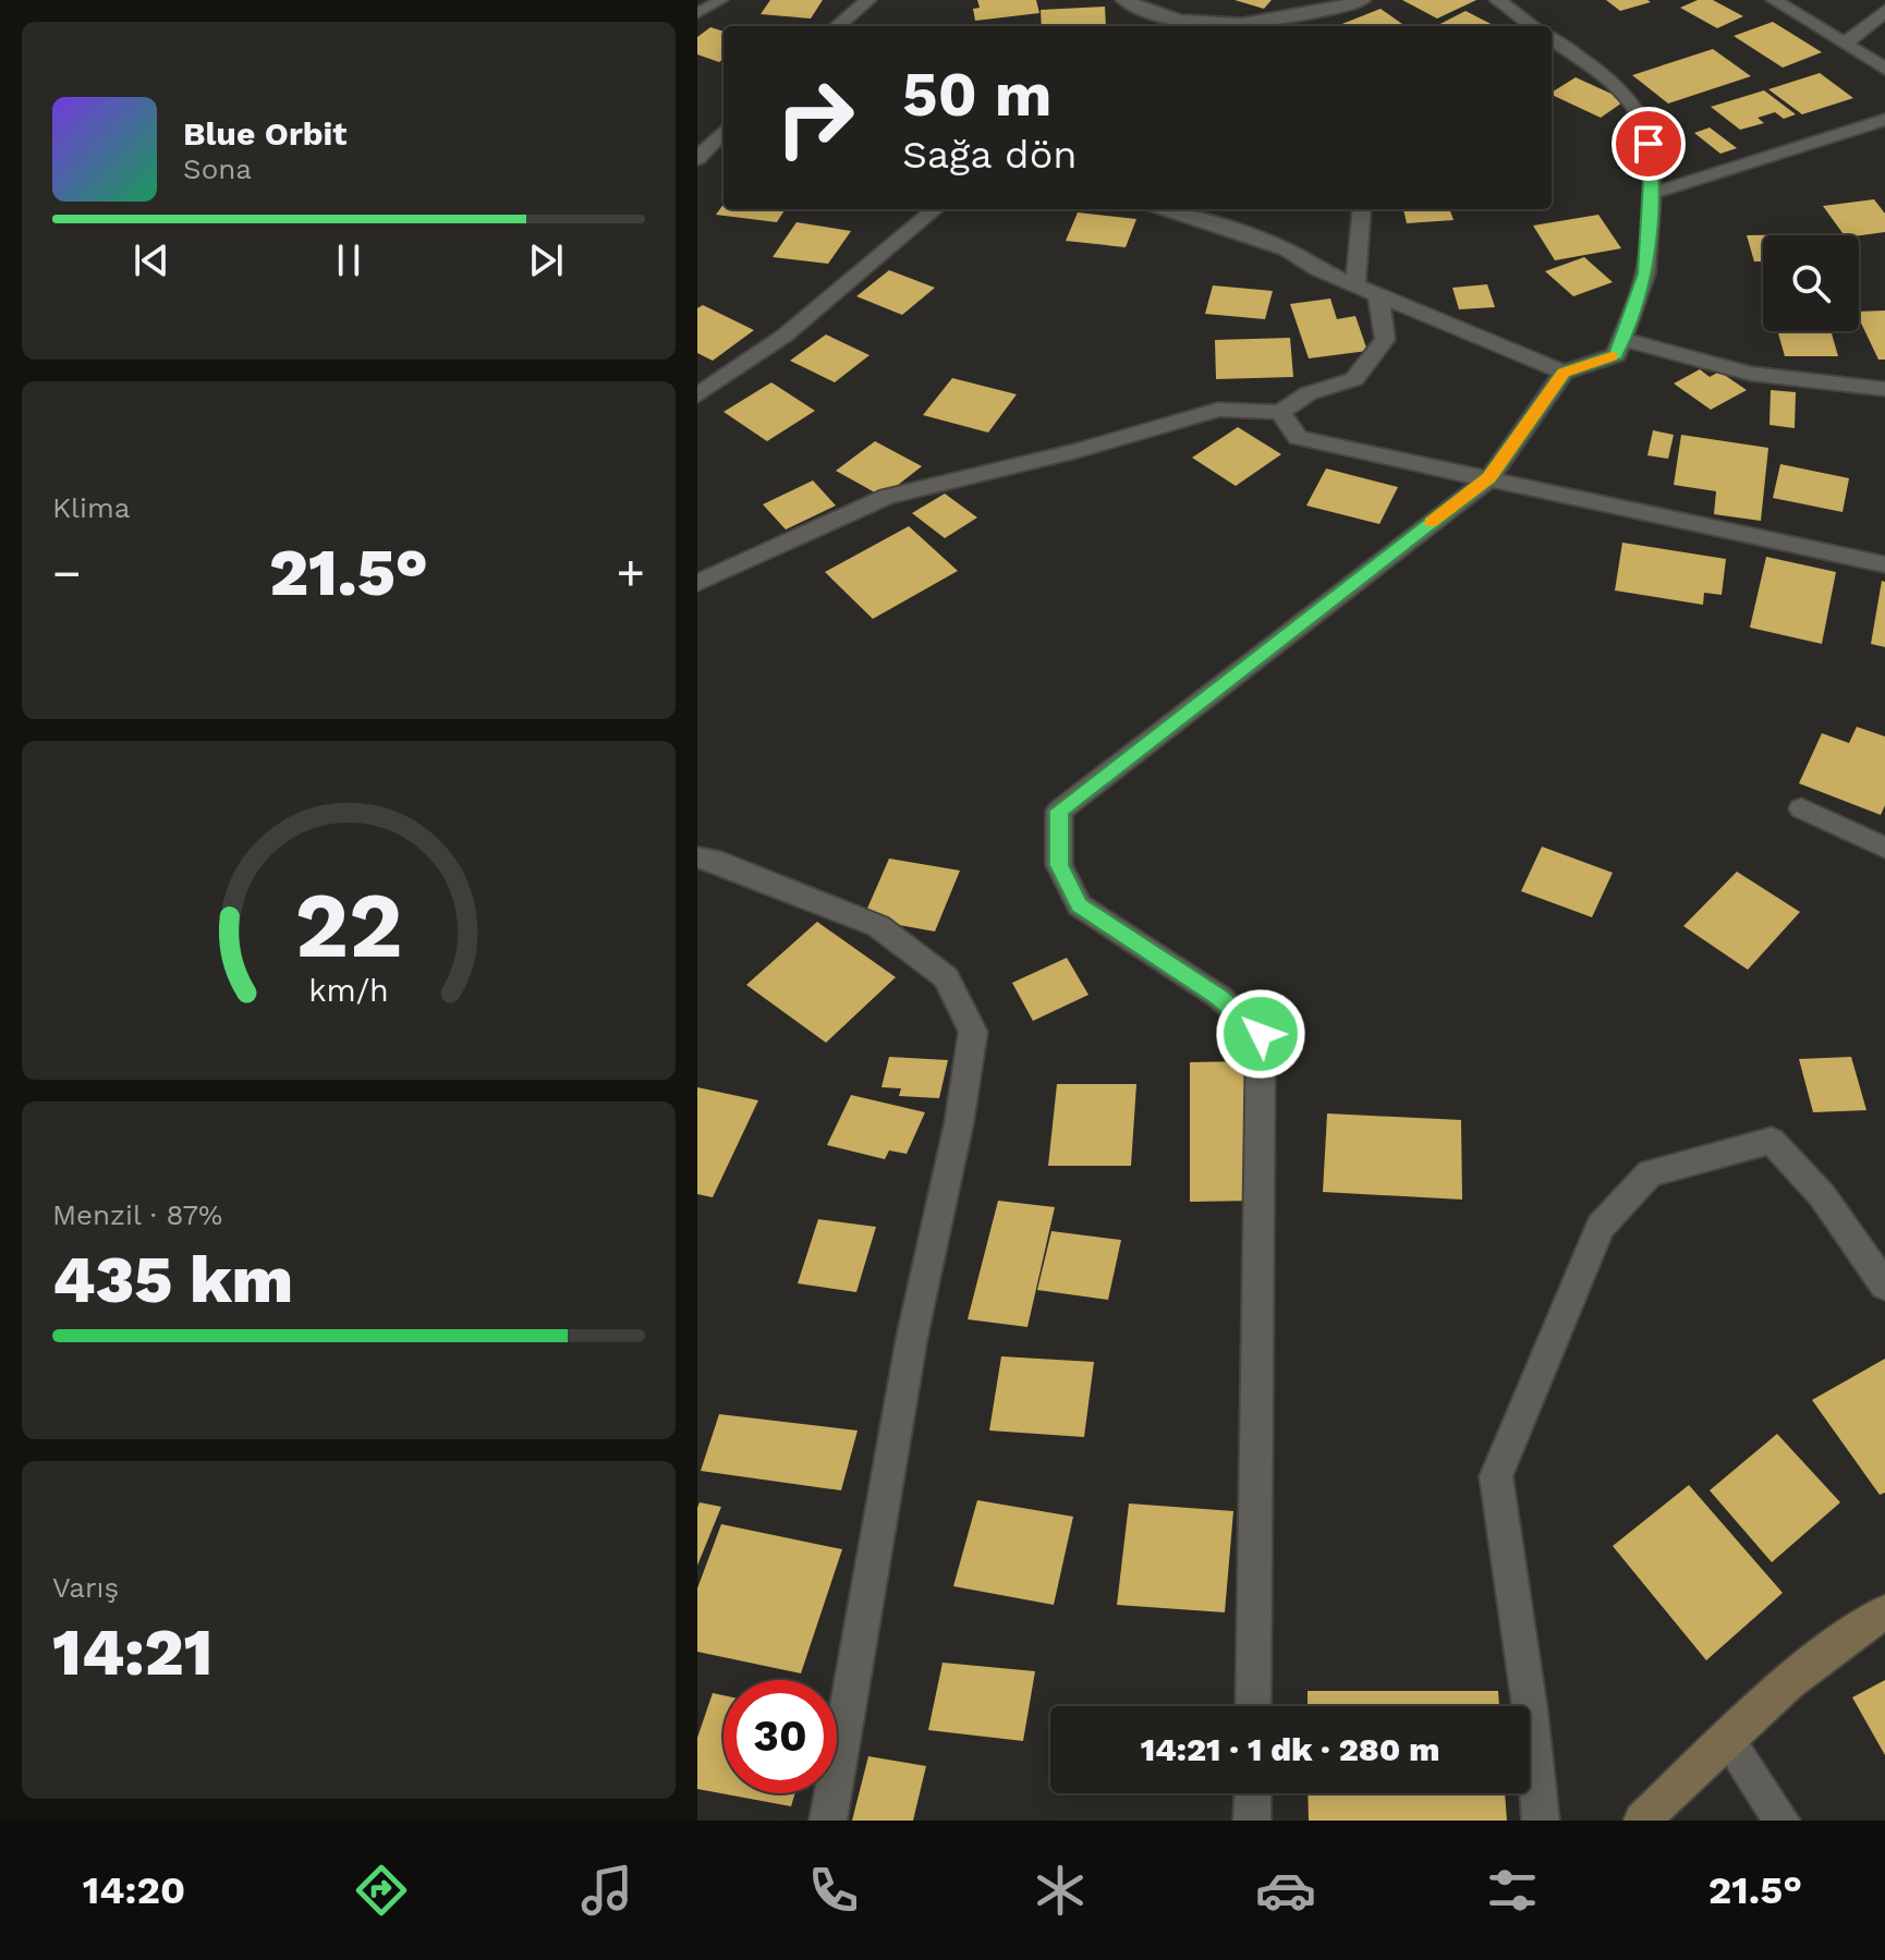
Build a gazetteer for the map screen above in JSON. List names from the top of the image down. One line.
{"page":{"turn":["50 m","Sağa dön"],"song":["Blue Orbit","Sona"],"tile":["Klima",["Menzil · 87%","435 km"],["Varış","14:21"]],"heat":["−","21.5°","+"],"limit":"30","trip":"14:21 · 1 dk · 280 m","tabs":["14:20","21.5°"],"gauge":["22","km/h"]}}
